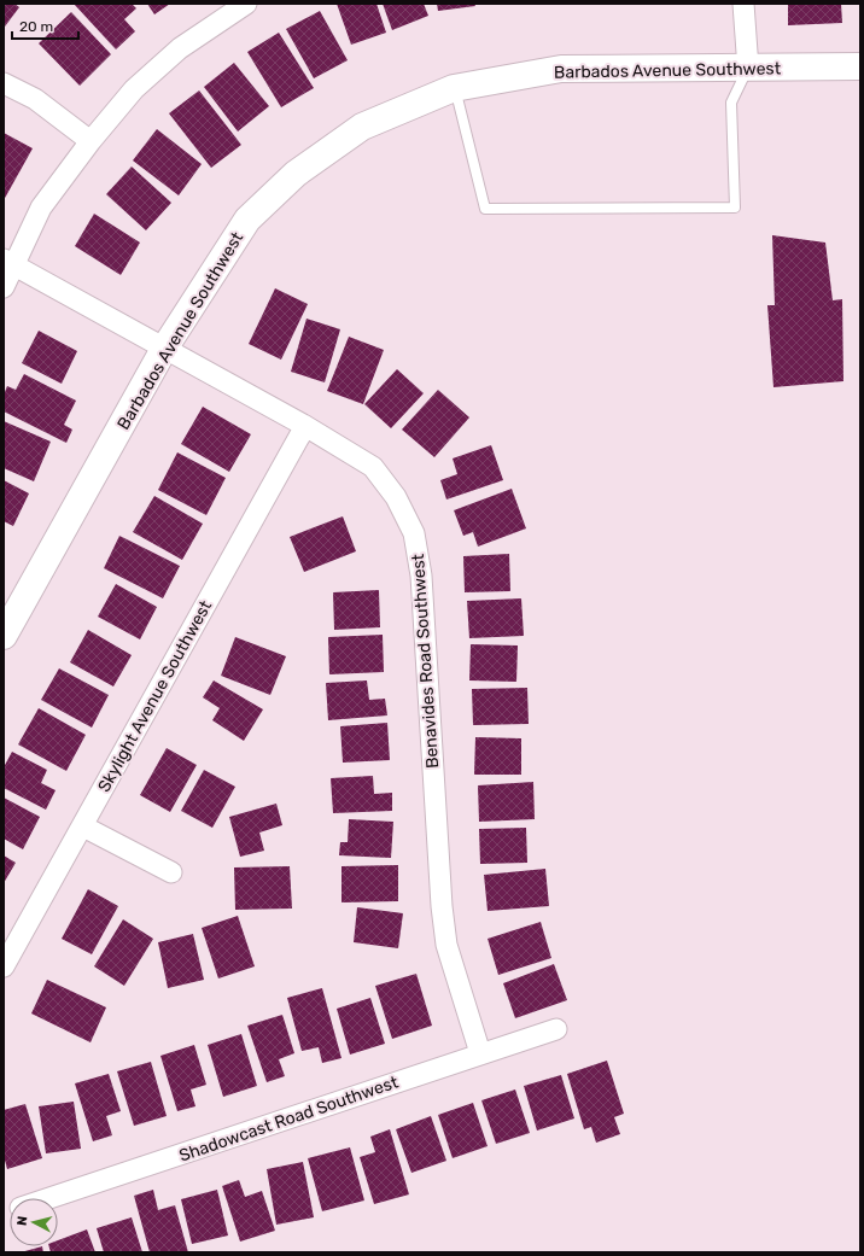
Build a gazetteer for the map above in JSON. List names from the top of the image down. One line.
{"streets":{"street":["Barbados Avenue Southwest","Benavides Road Southwest","Skylight Avenue Southwest","Shadowcast Road Southwest"]},"crossings":[["Barbados Avenue Southwest","Benavides Road Southwest"],["Benavides Road Southwest","Skylight Avenue Southwest"],["Benavides Road Southwest","Shadowcast Road Southwest"]],"scale_bar":"20 m","north":"left"}
